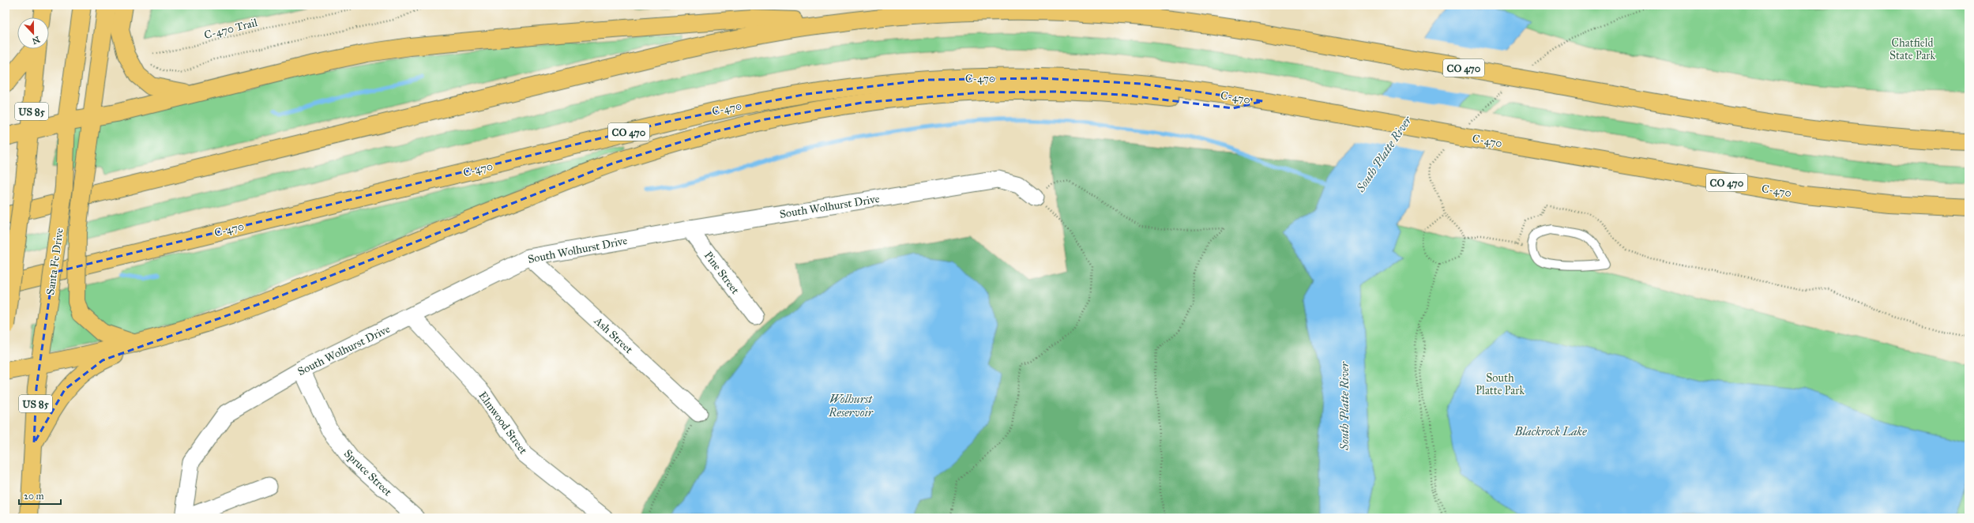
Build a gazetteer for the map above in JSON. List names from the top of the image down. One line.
{"streets":{"highway":["CO 470","C-470","US 85","Santa Fe Drive"],"street":["South Wolhurst Drive","Pine Street","Ash Street","Elmwood Street","Spruce Street"],"path":["C-470 Trail"]},"crossings":[["South Wolhurst Drive","Pine Street"],["South Wolhurst Drive","Ash Street"],["South Wolhurst Drive","Elmwood Street"],["South Wolhurst Drive","Spruce Street"]],"water":["South Platte River","Wolhurst Reservoir","Blackrock Lake"],"parks":["Chatfield State Park","South Platte Park"],"scale_bar":"20 m","north":"bottom"}
